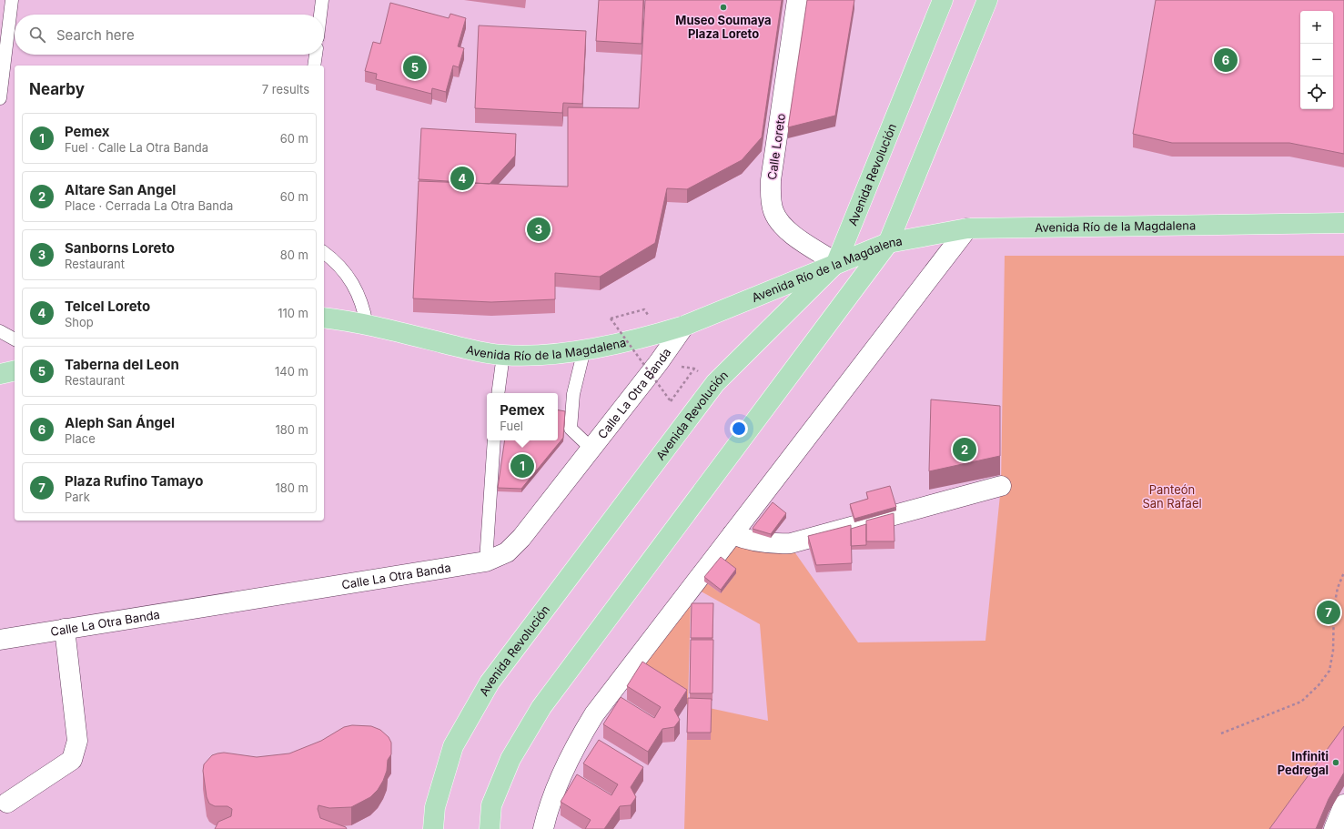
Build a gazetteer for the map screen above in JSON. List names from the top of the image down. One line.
{"streets":{"main road":["Avenida Revolución","Avenida Río de la Magdalena"],"street":["Calle Loreto","Calle La Otra Banda"]},"crossings":[["Calle Loreto","Avenida Revolución"],["Calle Loreto","Avenida Río de la Magdalena"],["Avenida Revolución","Avenida Río de la Magdalena"],["Avenida Río de la Magdalena","Calle La Otra Banda"]],"parks":["Panteón San Rafael"],"places":["Museo Soumaya Plaza Loreto","Infiniti Pedregal"],"page":{"map_buttons":["+","−"],"search":"Search here","pins":["6","5","4","3","2","1","7"],"heading":["Nearby","7 results"],"list":[{"mark":"1","name":"Pemex","note":"Fuel · Calle La Otra Banda","value":"60 m"},{"mark":"2","name":"Altare San Angel","note":"Place · Cerrada La Otra Banda","value":"60 m"},{"mark":"3","name":"Sanborns Loreto","note":"Restaurant","value":"80 m"},{"mark":"4","name":"Telcel Loreto","note":"Shop","value":"110 m"},{"mark":"5","name":"Taberna del Leon","note":"Restaurant","value":"140 m"},{"mark":"6","name":"Aleph San Ángel","note":"Place","value":"180 m"},{"mark":"7","name":"Plaza Rufino Tamayo","note":"Park","value":"180 m"}],"popup":["Pemex","Fuel"]}}
